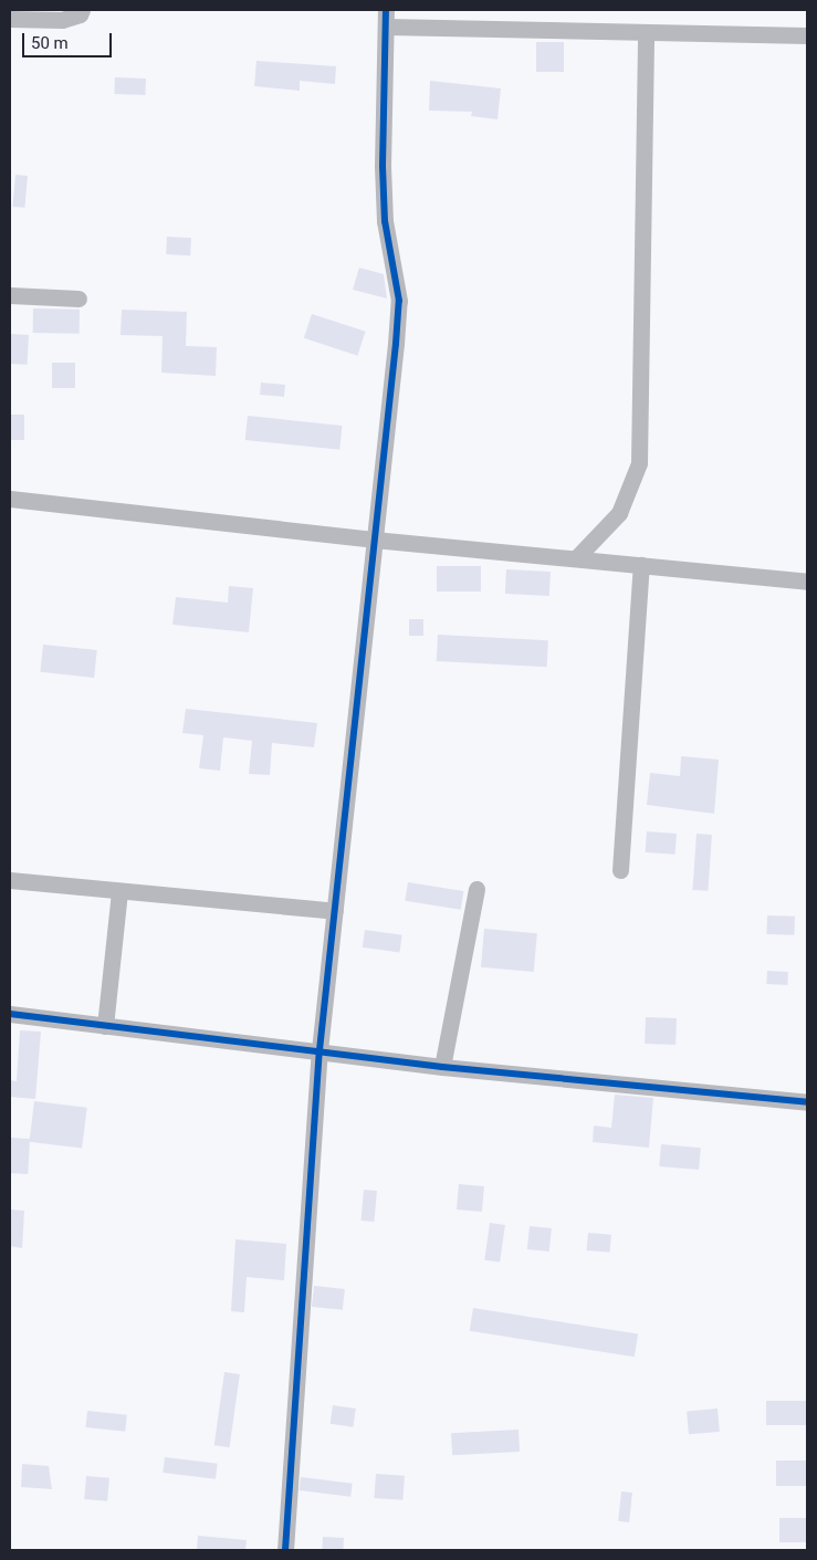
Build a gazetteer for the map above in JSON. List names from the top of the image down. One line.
{"scale_bar":"50 m"}
